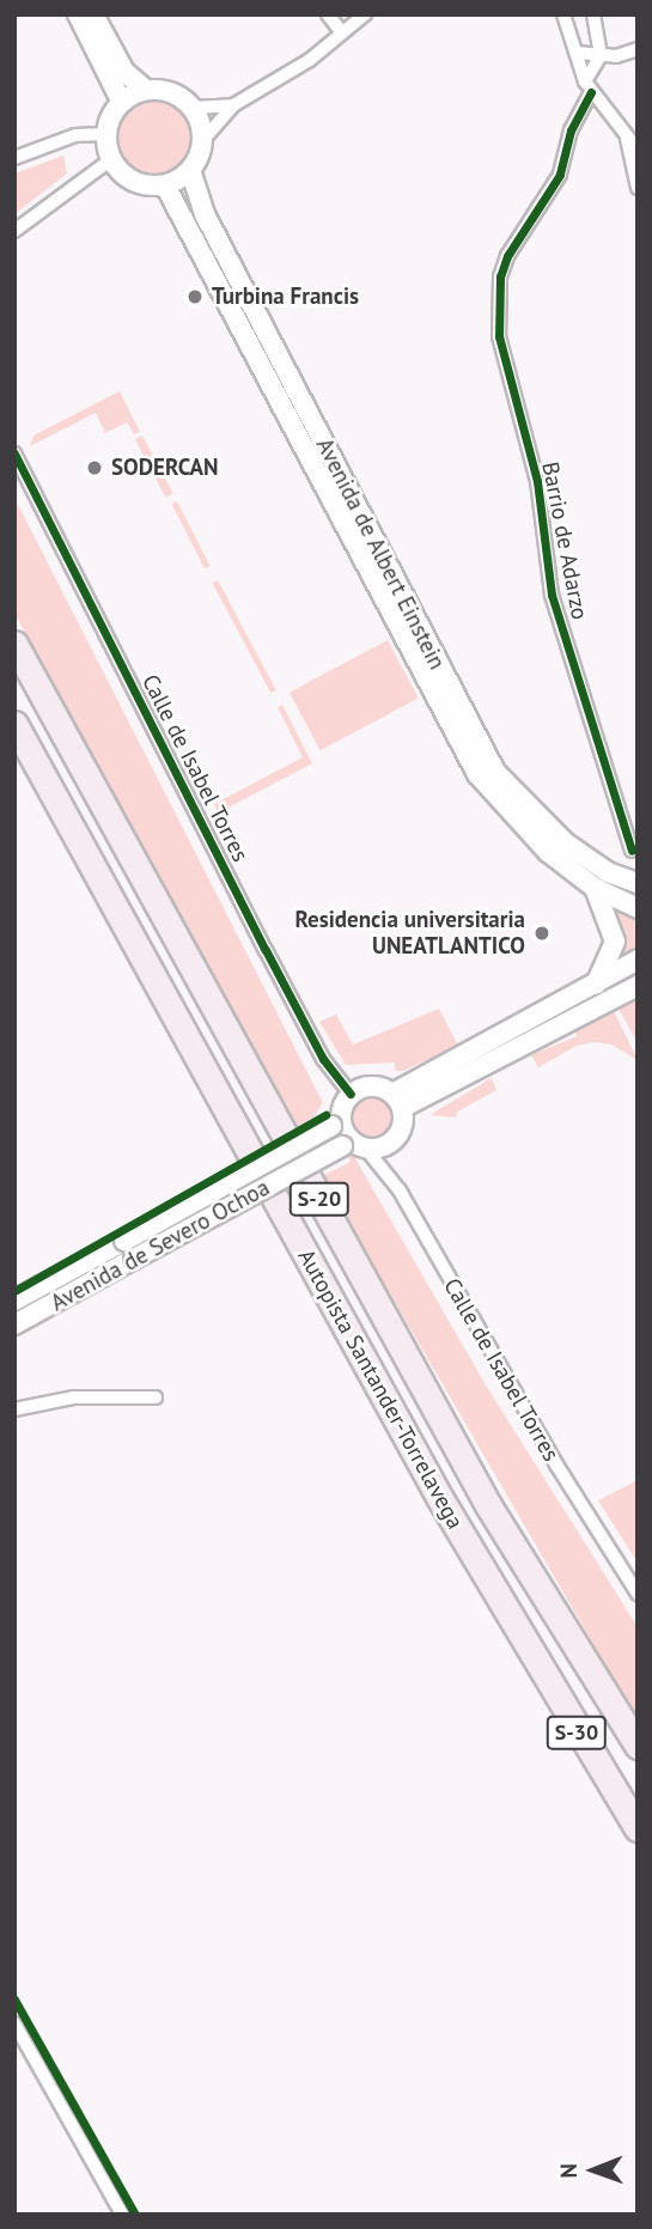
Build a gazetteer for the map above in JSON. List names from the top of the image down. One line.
{"streets":{"highway":["S-20","Autopista Santander-Torrelavega","S-30"],"main road":["Avenida de Albert Einstein","Avenida de Severo Ochoa"],"street":["Barrio de Adarzo","Calle de Isabel Torres"]},"crossings":[["Calle de Isabel Torres","Avenida de Severo Ochoa"],["Autopista Santander-Torrelavega","S-30"]],"places":["Turbina Francis","SODERCAN","Residencia universitaria UNEATLANTICO"],"north":"left"}
